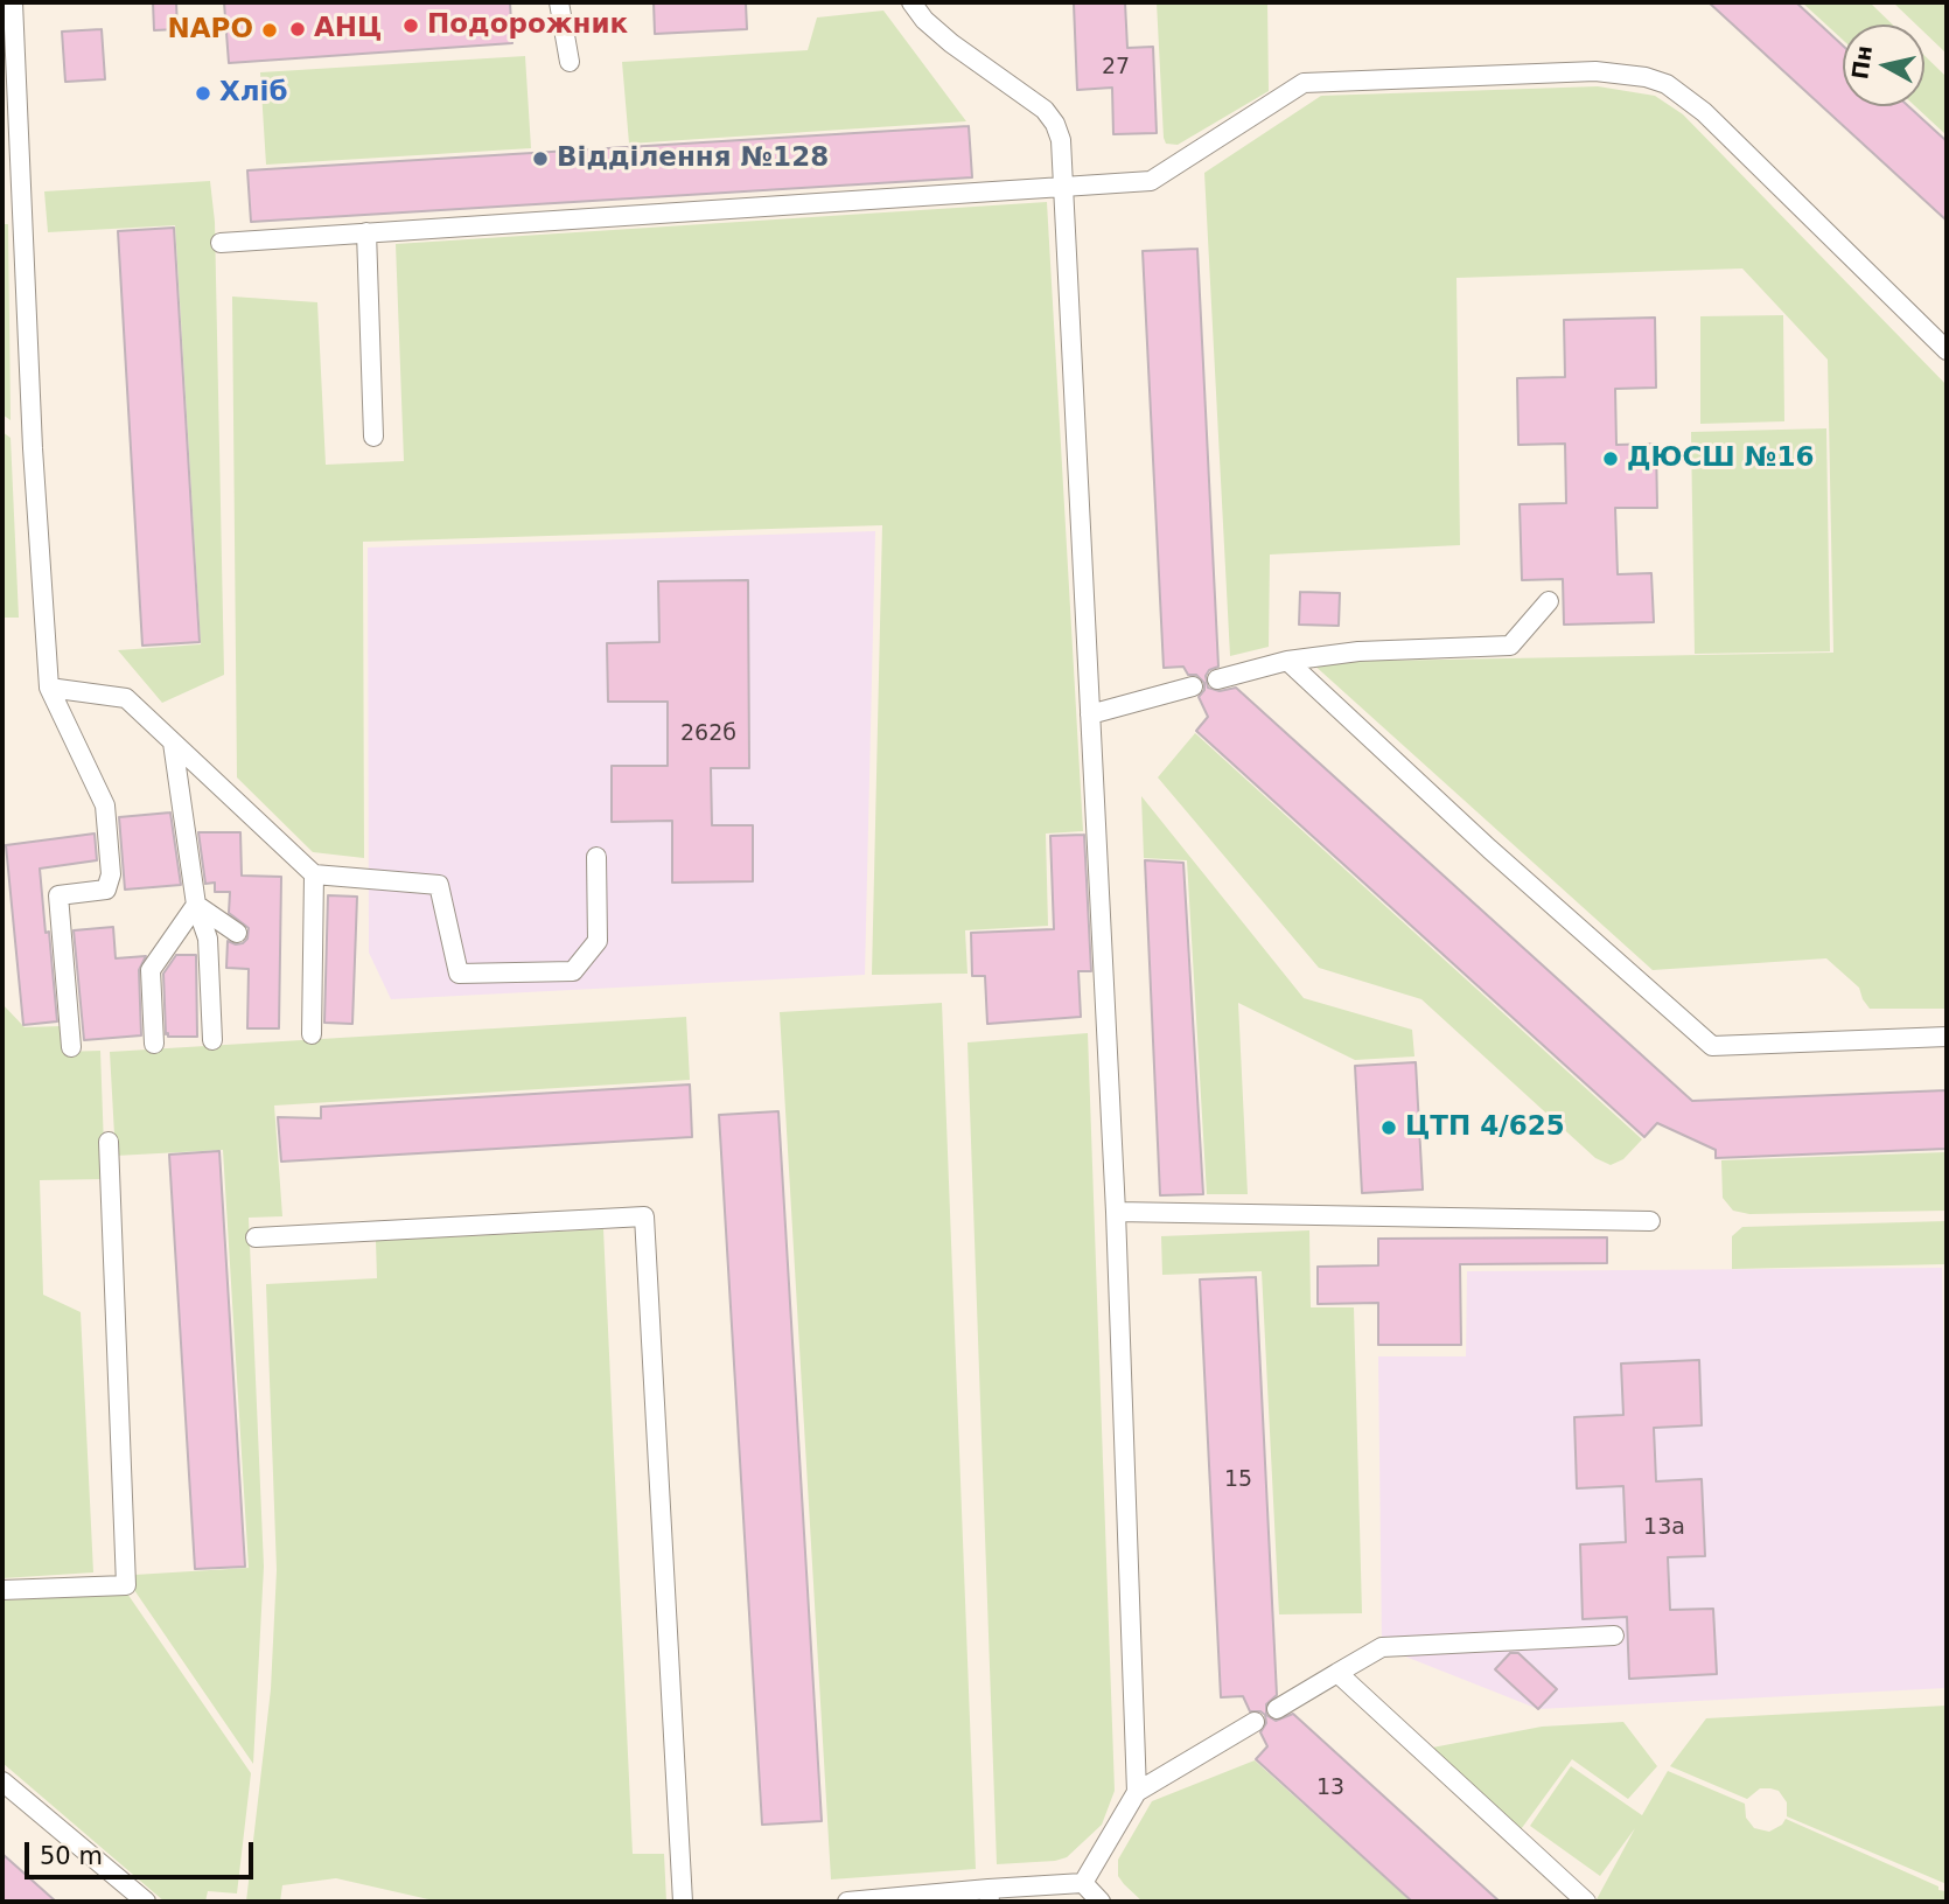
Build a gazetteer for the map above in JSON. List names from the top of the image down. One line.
{"places":["Подорожник","АНЦ","NAPO","Хліб","Відділення №128","ДЮСШ №16","ЦТП 4/625"],"house_numbers":["27","262б","15","13а","13"],"scale_bar":"50 m","north":"left"}
